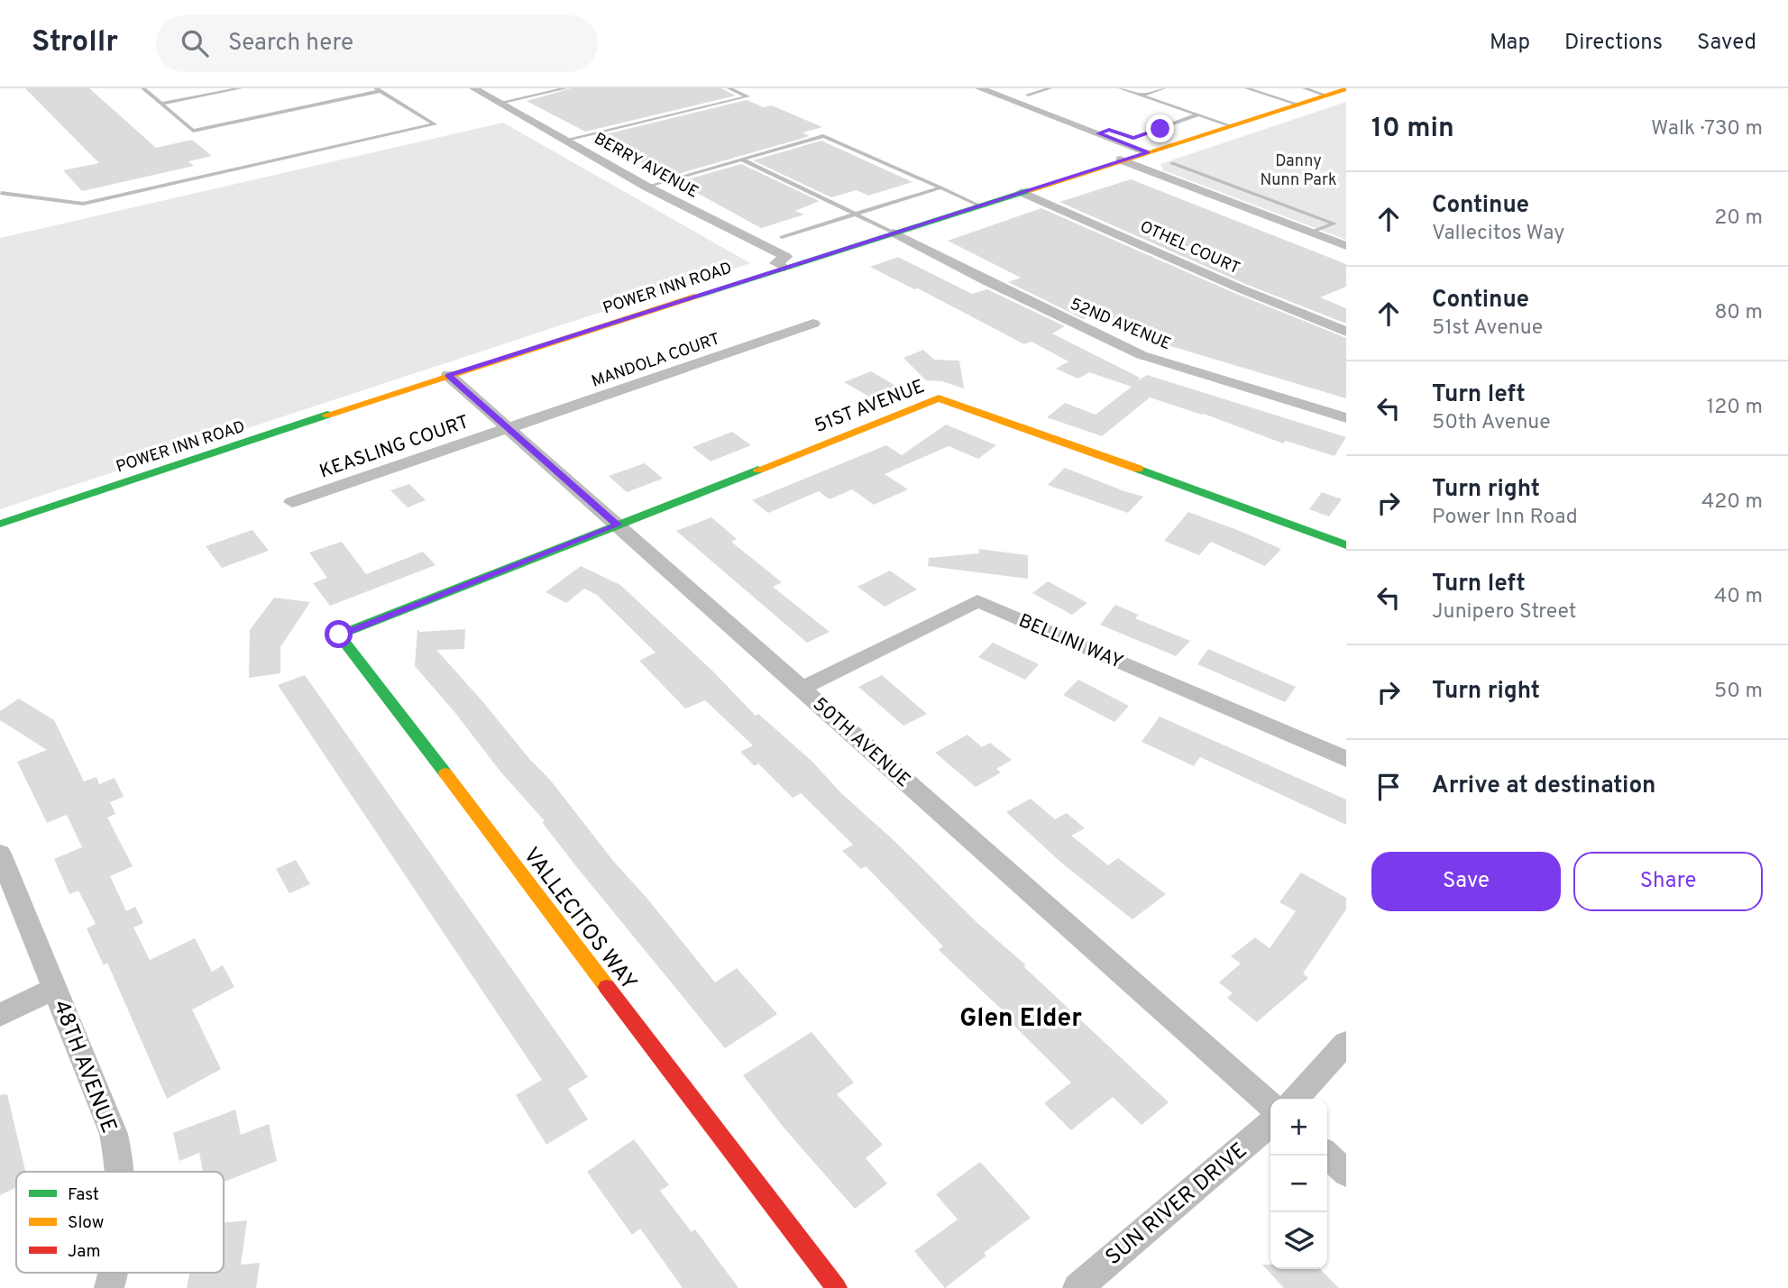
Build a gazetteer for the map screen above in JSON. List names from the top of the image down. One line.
{"streets":{"main road":["POWER INN ROAD","51ST AVENUE","VALLECITOS WAY"],"street":["BERRY AVENUE","OTHEL COURT","52ND AVENUE","MANDOLA COURT","KEASLING COURT","BELLINI WAY","50TH AVENUE","48TH AVENUE","SUN RIVER DRIVE"]},"crossings":[["BERRY AVENUE","POWER INN ROAD"],["OTHEL COURT","POWER INN ROAD"],["POWER INN ROAD","52ND AVENUE"],["POWER INN ROAD","50TH AVENUE"],["MANDOLA COURT","KEASLING COURT"],["MANDOLA COURT","50TH AVENUE"],["51ST AVENUE","50TH AVENUE"],["51ST AVENUE","VALLECITOS WAY"],["KEASLING COURT","50TH AVENUE"],["BELLINI WAY","50TH AVENUE"]],"districts":["Glen Elder"],"parks":["Danny Nunn Park"],"legend":["Fast","Slow","Jam"],"page":{"header":"Strollr","search":"Search here","nav":["Map","Directions","Saved"],"heading":["10 min","Walk · 730 m"],"list":[["Continue","Vallecitos Way","20 m"],["Continue","51st Avenue","80 m"],["Turn left","50th Avenue","120 m"],["Turn right","Power Inn Road","420 m"],["Turn left","Junipero Street","40 m"],["Turn right","50 m"],"Arrive at destination"],"buttons":["Save","Share"],"map_buttons":["+","−"]}}
